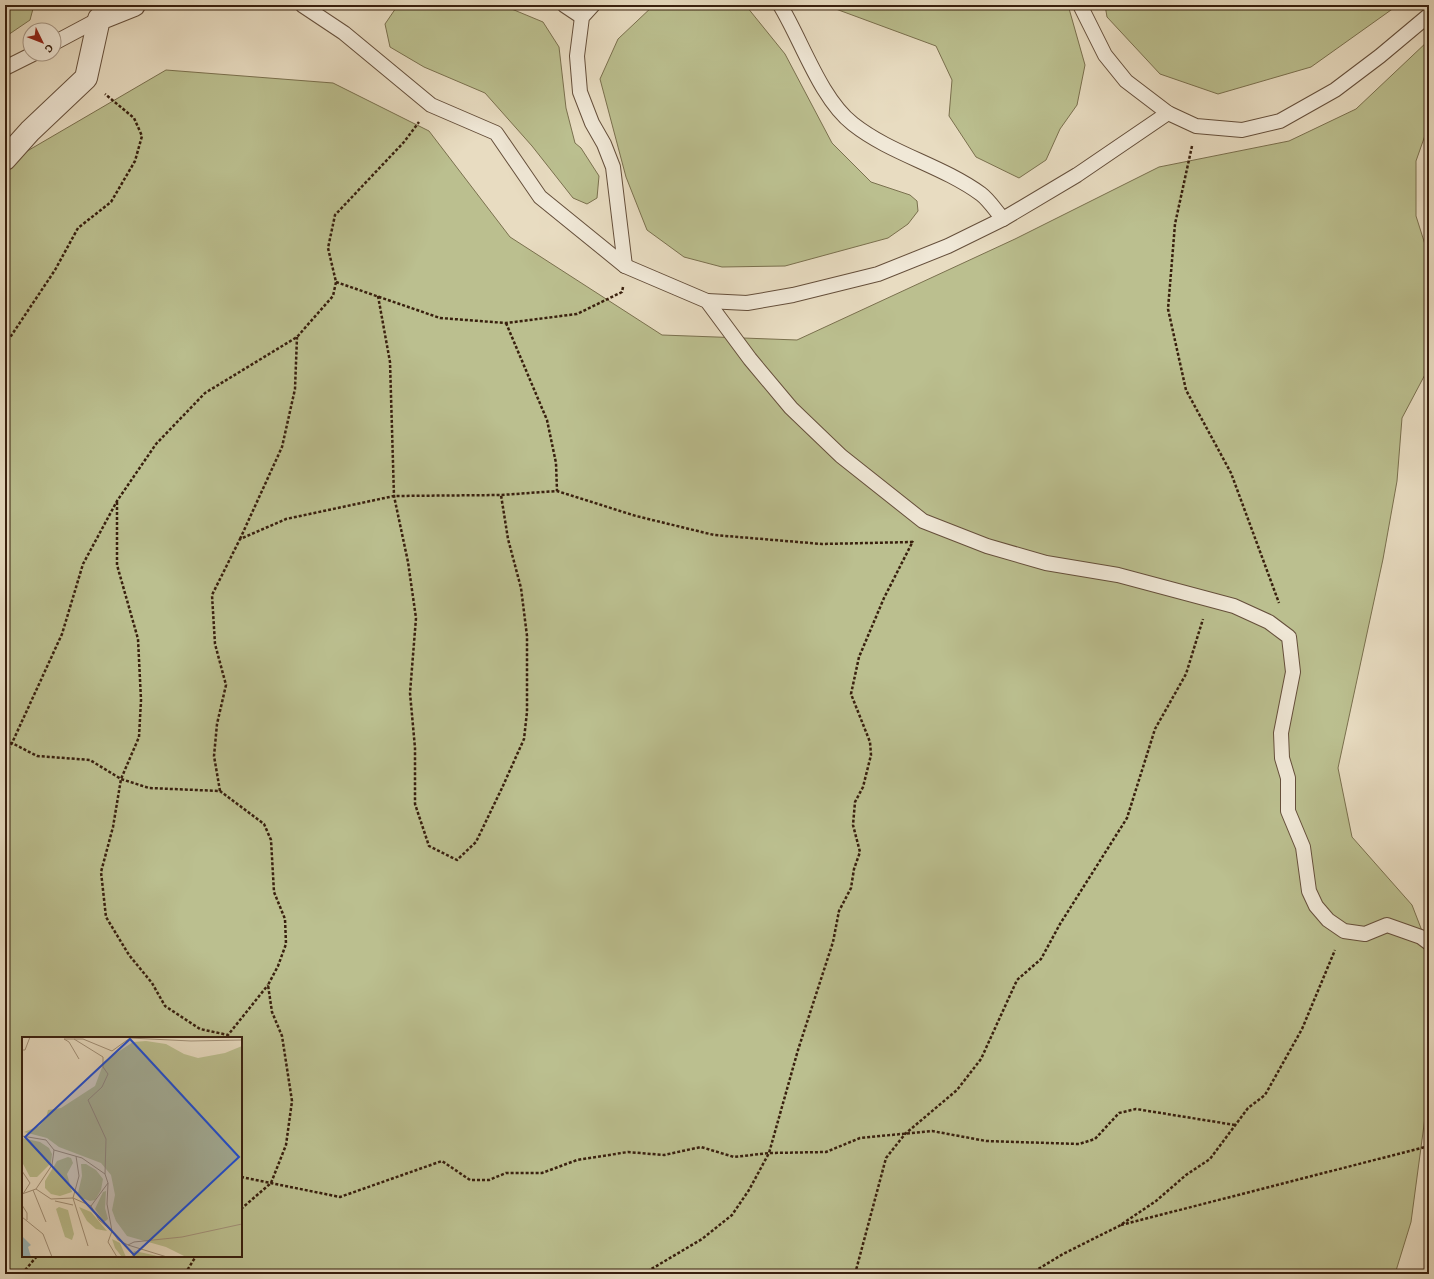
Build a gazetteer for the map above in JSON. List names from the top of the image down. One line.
{"north":"bottom right"}
